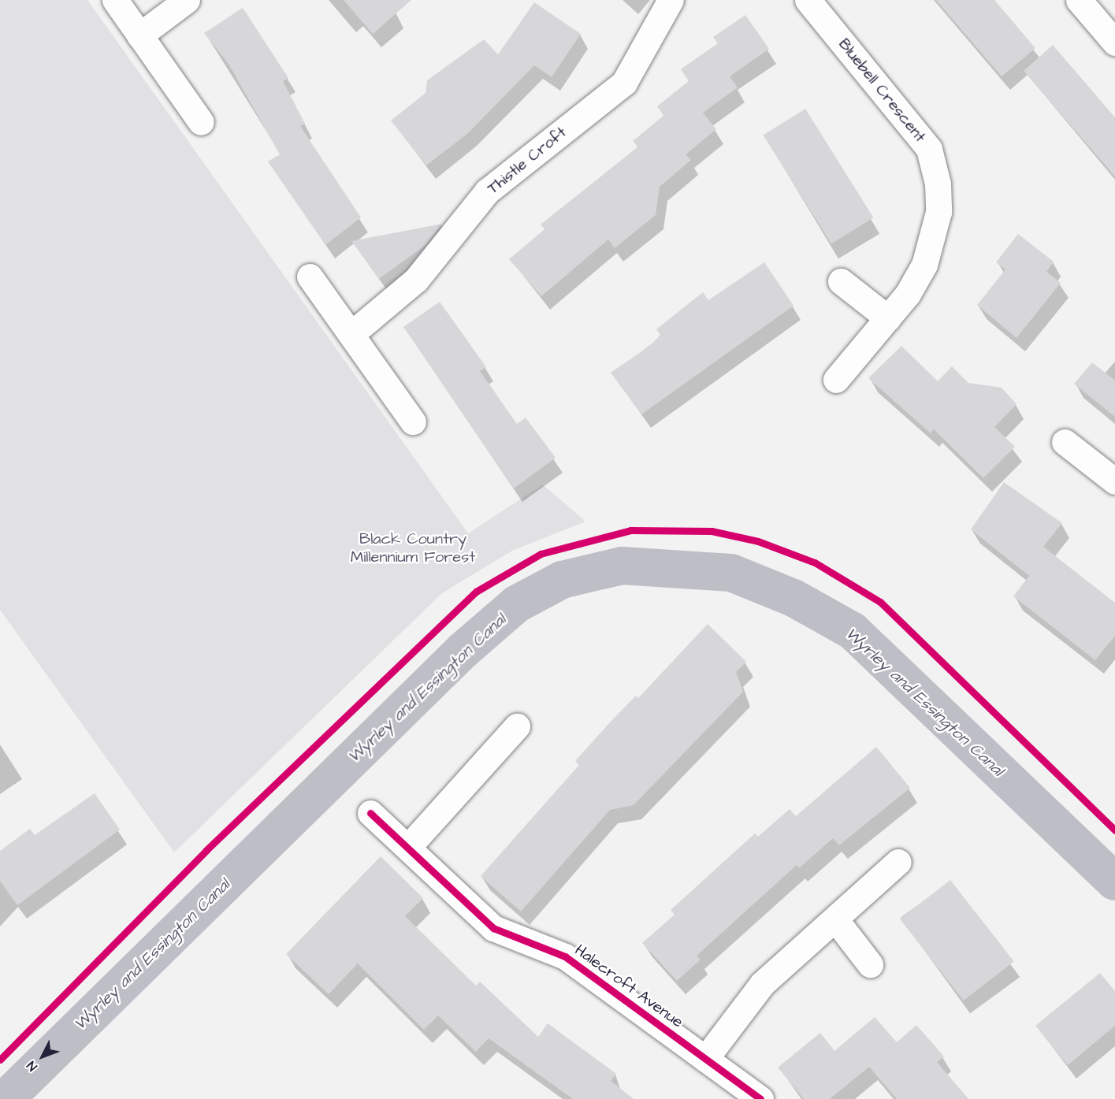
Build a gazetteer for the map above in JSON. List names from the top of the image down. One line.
{"streets":{"street":["Bluebell Crescent","Thistle Croft","Halecroft Avenue"]},"water":["Wyrley and Essington Canal"],"parks":["Black Country Millennium Forest"],"north":"bottom left"}
